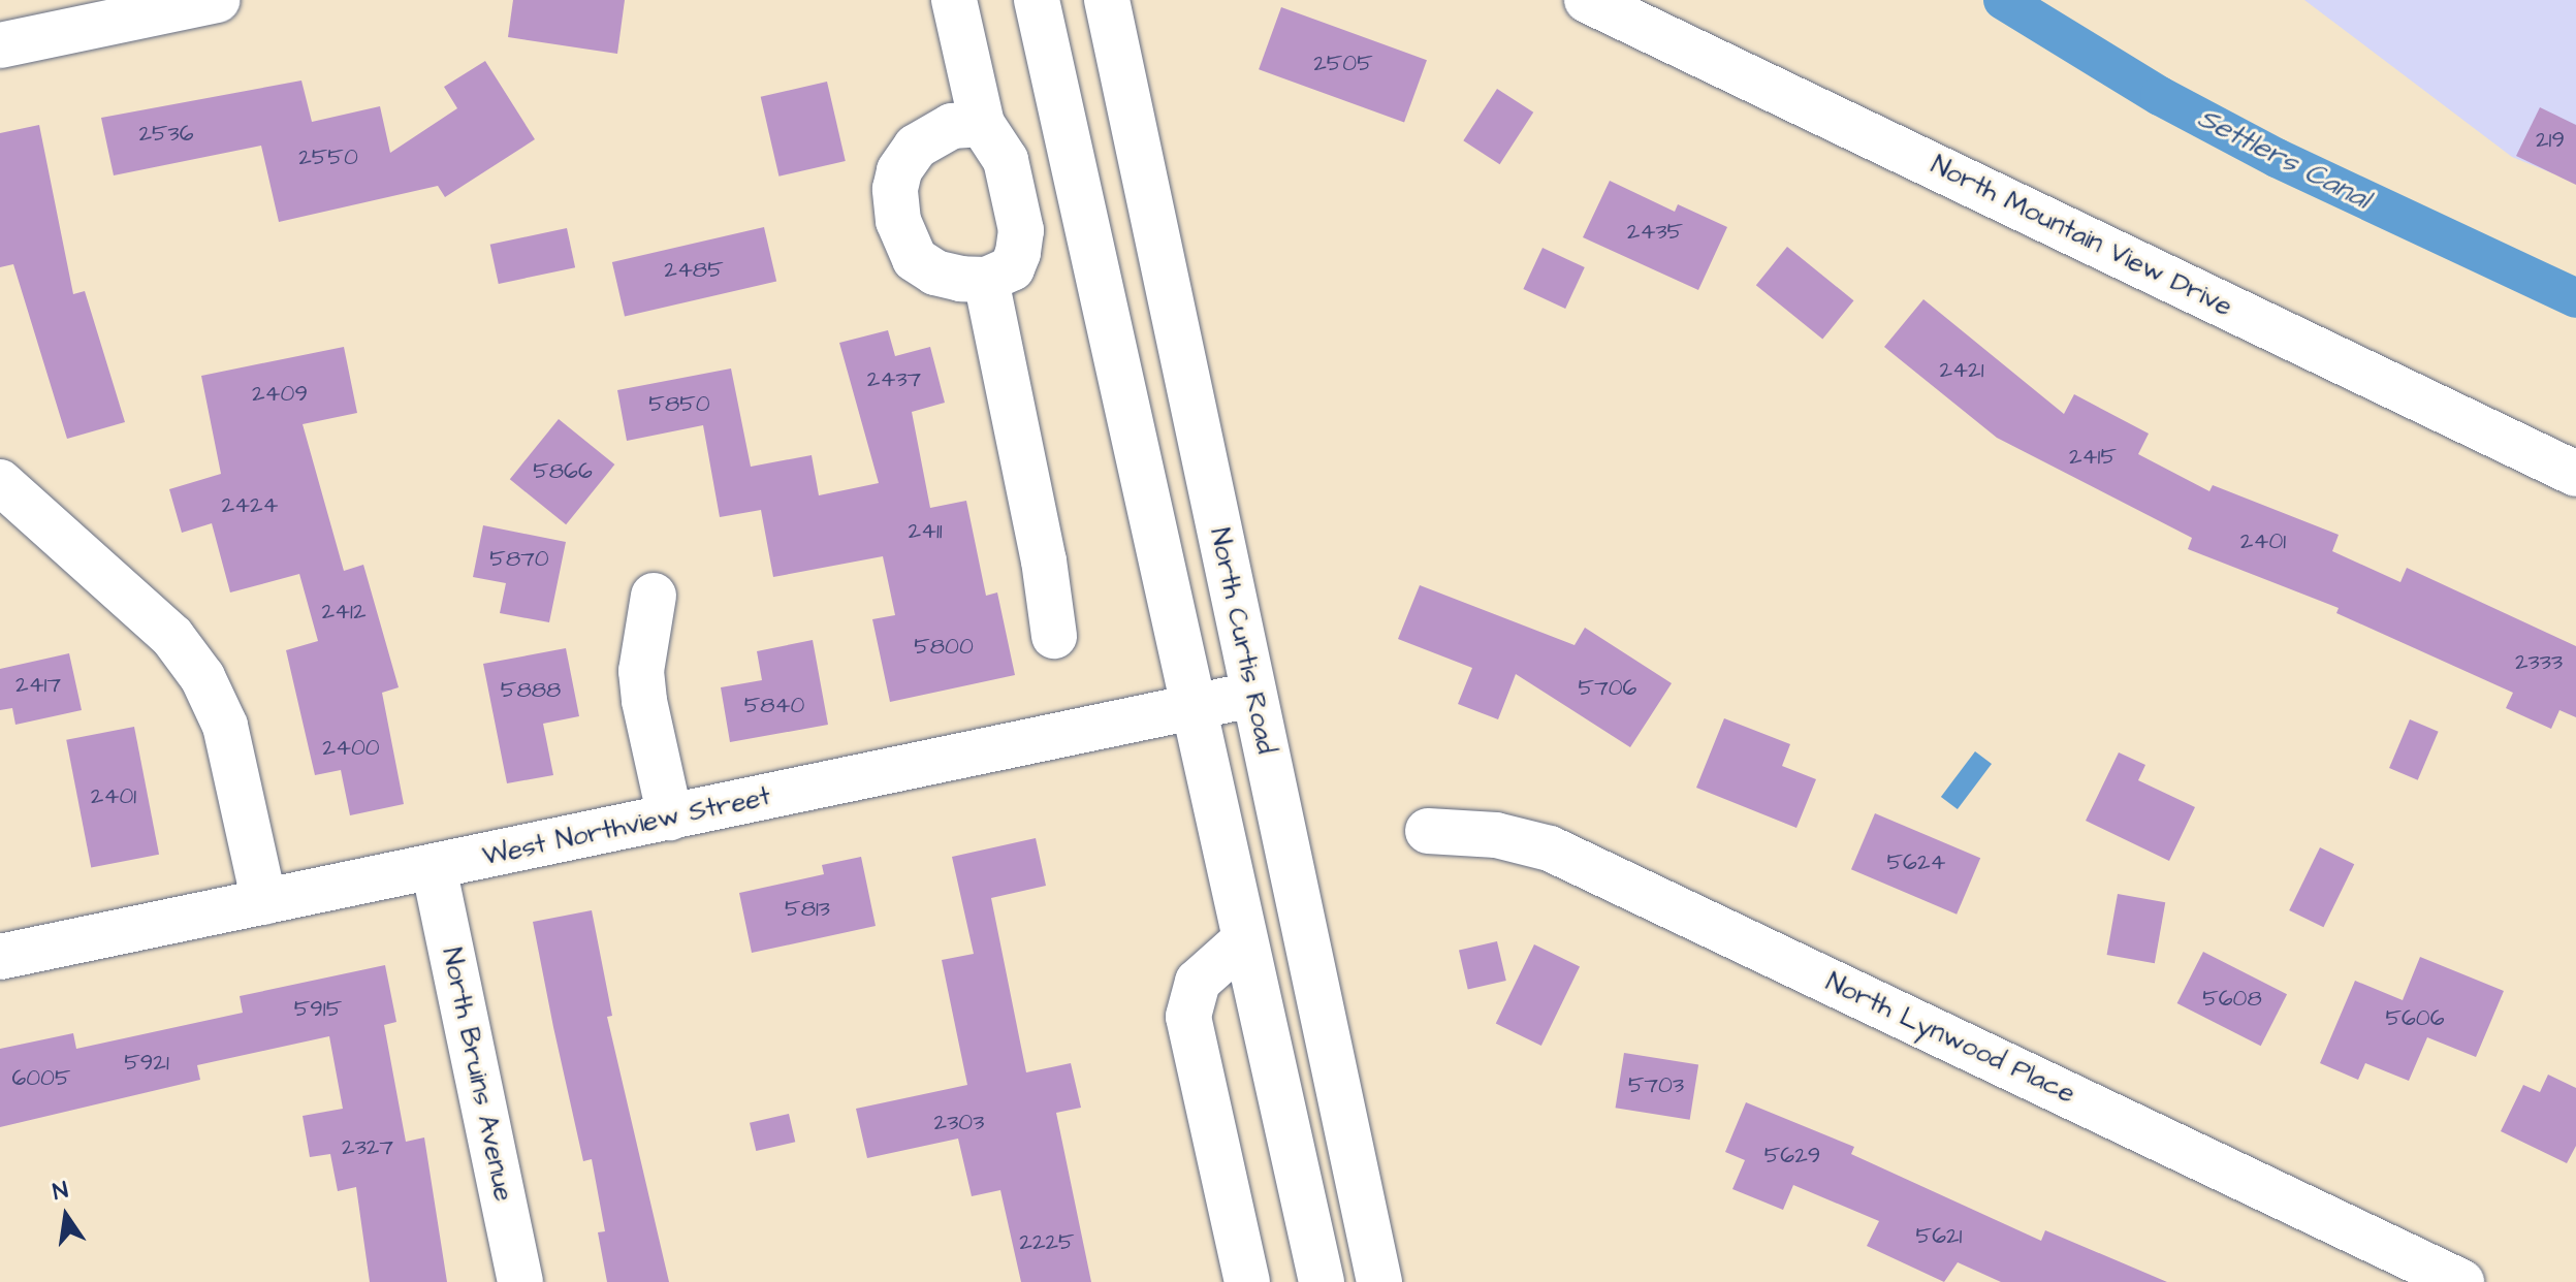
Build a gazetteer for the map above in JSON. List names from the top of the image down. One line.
{"streets":{"street":["North Mountain View Drive","North Curtis Road","West Northview Street","North Lynwood Place","North Bruins Avenue"]},"crossings":[["North Curtis Road","West Northview Street"],["West Northview Street","North Bruins Avenue"]],"water":["Settlers Canal"],"house_numbers":["2505","2536","219","2550","2435","2485","2421","2437","2409","5850","2415","5866","2424","2411","2401","5870","2412","5800","2333","2417","5706","5888","5840","2400","2401","5624","5813","5608","5915","5606","5921","6005","5703","2303","2327","5629","5621","2225"],"north":"top"}
